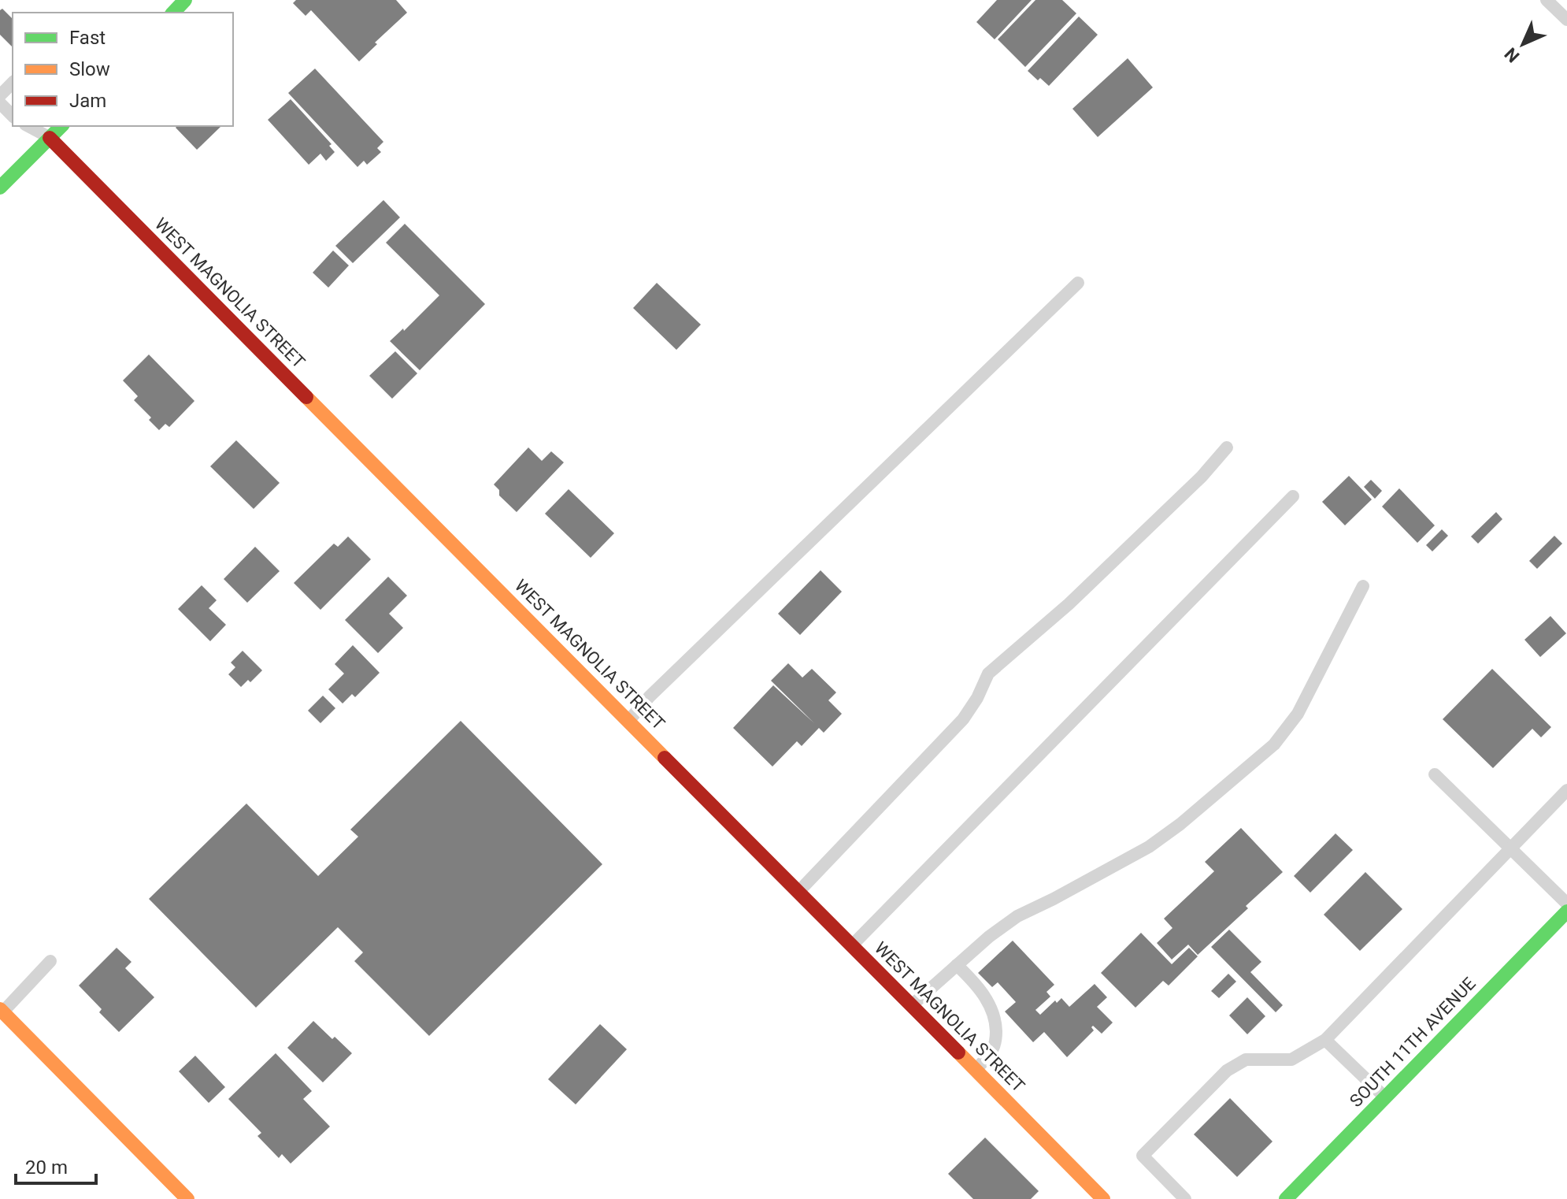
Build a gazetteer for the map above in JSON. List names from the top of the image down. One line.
{"streets":{"street":["WEST MAGNOLIA STREET","SOUTH 11TH AVENUE"]},"legend":["Fast","Slow","Jam"],"scale_bar":"20 m","north":"bottom left"}
